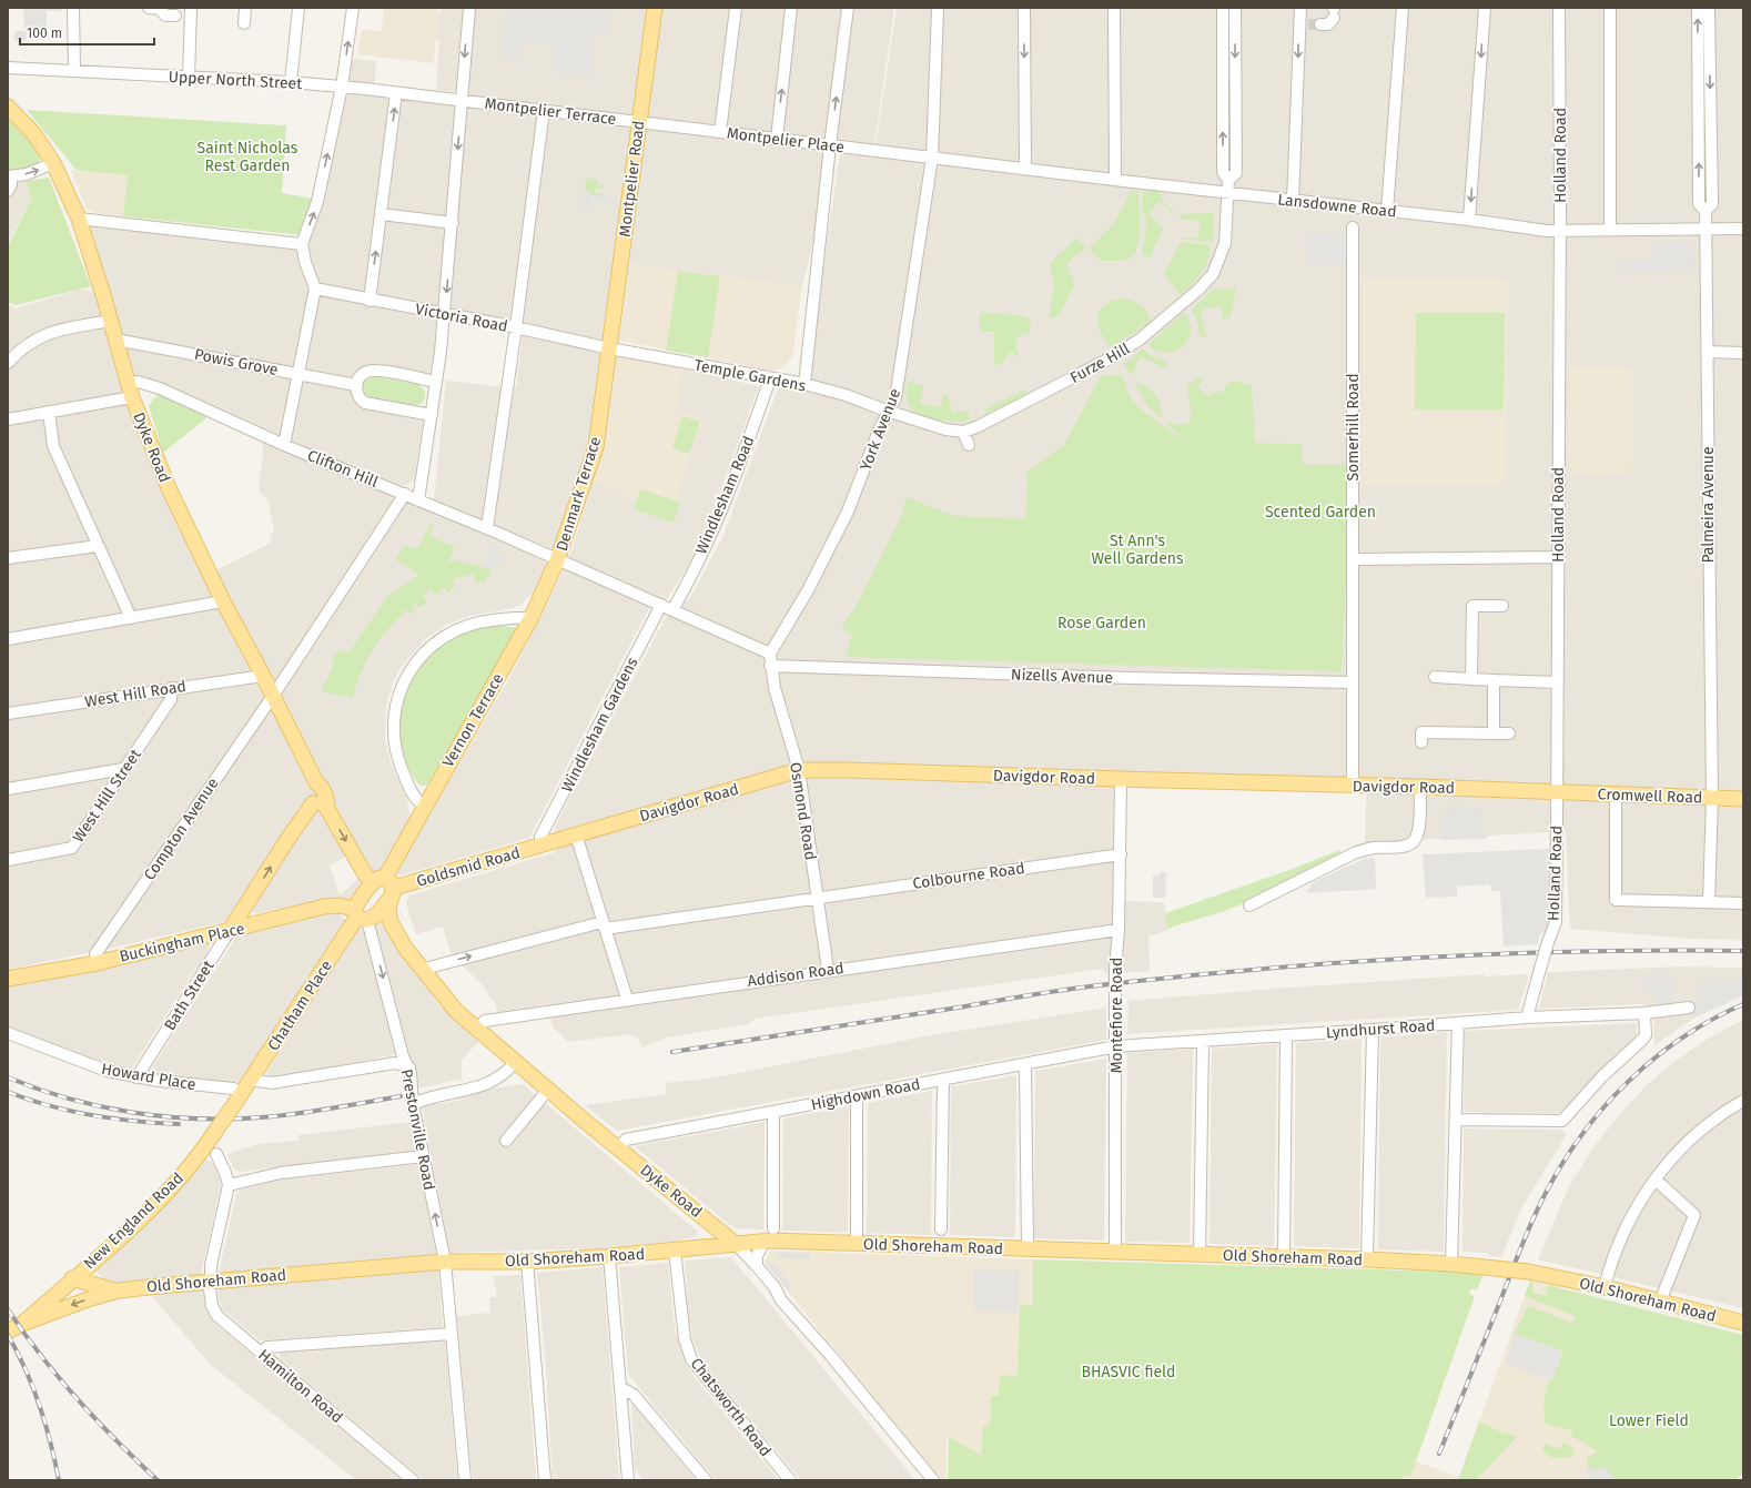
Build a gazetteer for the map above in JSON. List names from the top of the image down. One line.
{"streets":{"main road":["Montpelier Road","Dyke Road","Denmark Terrace","Vernon Terrace","Davigdor Road","Cromwell Road","Goldsmid Road","Buckingham Place","Bath Street","Chatham Place","New England Road","Old Shoreham Road"],"street":["Upper North Street","Montpelier Terrace","Montpelier Place","Holland Road","Lansdowne Road","Victoria Road","Powis Grove","Furze Hill","Temple Gardens","Somerhill Road","York Avenue","Clifton Hill","Windlesham Road","Palmeira Avenue","Nizells Avenue","West Hill Road","Windlesham Gardens","West Hill Street","Osmond Road","Compton Avenue","Colbourne Road","Addison Road","Montefiore Road","Lyndhurst Road","Howard Place","Highdown Road","Prestonville Road","Hamilton Road","Chatsworth Road"]},"crossings":[["Upper North Street","Montpelier Terrace"],["Montpelier Terrace","Montpelier Place"],["Montpelier Terrace","Montpelier Road"],["Montpelier Place","Montpelier Road"],["Montpelier Place","Lansdowne Road"],["Montpelier Place","York Avenue"],["Holland Road","Lansdowne Road"],["Holland Road","Davigdor Road"],["Holland Road","Cromwell Road"],["Holland Road","Lyndhurst Road"],["Montpelier Road","Victoria Road"],["Montpelier Road","Temple Gardens"],["Montpelier Road","Denmark Terrace"],["Lansdowne Road","Furze Hill"],["Lansdowne Road","York Avenue"],["Lansdowne Road","Palmeira Avenue"],["Victoria Road","Temple Gardens"],["Victoria Road","Denmark Terrace"],["Powis Grove","Dyke Road"],["Temple Gardens","York Avenue"],["Temple Gardens","Denmark Terrace"],["Temple Gardens","Windlesham Road"],["Somerhill Road","Nizells Avenue"],["Somerhill Road","Davigdor Road"],["York Avenue","Clifton Hill"],["York Avenue","Nizells Avenue"],["York Avenue","Osmond Road"],["Dyke Road","Clifton Hill"],["Dyke Road","West Hill Road"],["Dyke Road","Vernon Terrace"],["Dyke Road","Compton Avenue"],["Dyke Road","Goldsmid Road"],["Dyke Road","Colbourne Road"],["Dyke Road","Addison Road"],["Dyke Road","Highdown Road"],["Dyke Road","Old Shoreham Road"],["Clifton Hill","Denmark Terrace"],["Clifton Hill","Windlesham Road"],["Clifton Hill","Nizells Avenue"],["Clifton Hill","Vernon Terrace"],["Clifton Hill","Windlesham Gardens"],["Clifton Hill","Osmond Road"],["Clifton Hill","Compton Avenue"],["Denmark Terrace","Vernon Terrace"],["Palmeira Avenue","Cromwell Road"],["Nizells Avenue","Osmond Road"],["West Hill Road","West Hill Street"],["Vernon Terrace","Goldsmid Road"],["Windlesham Gardens","Davigdor Road"],["Windlesham Gardens","Goldsmid Road"],["Davigdor Road","Cromwell Road"],["Davigdor Road","Osmond Road"],["Davigdor Road","Goldsmid Road"],["Davigdor Road","Montefiore Road"],["Osmond Road","Colbourne Road"],["Osmond Road","Addison Road"],["Compton Avenue","Buckingham Place"],["Colbourne Road","Montefiore Road"],["Buckingham Place","Bath Street"],["Buckingham Place","Chatham Place"],["Buckingham Place","Prestonville Road"],["Addison Road","Montefiore Road"],["Bath Street","Howard Place"],["Chatham Place","Howard Place"],["Chatham Place","Prestonville Road"],["Chatham Place","New England Road"],["Montefiore Road","Lyndhurst Road"],["Montefiore Road","Highdown Road"],["Montefiore Road","Old Shoreham Road"],["Lyndhurst Road","Highdown Road"],["Howard Place","New England Road"],["Prestonville Road","Old Shoreham Road"],["New England Road","Old Shoreham Road"],["Old Shoreham Road","Hamilton Road"],["Old Shoreham Road","Chatsworth Road"]],"parks":["Saint Nicholas Rest Garden","Scented Garden","St Ann's Well Gardens","Rose Garden","BHASVIC field","Lower Field"],"scale_bar":"100 m"}
